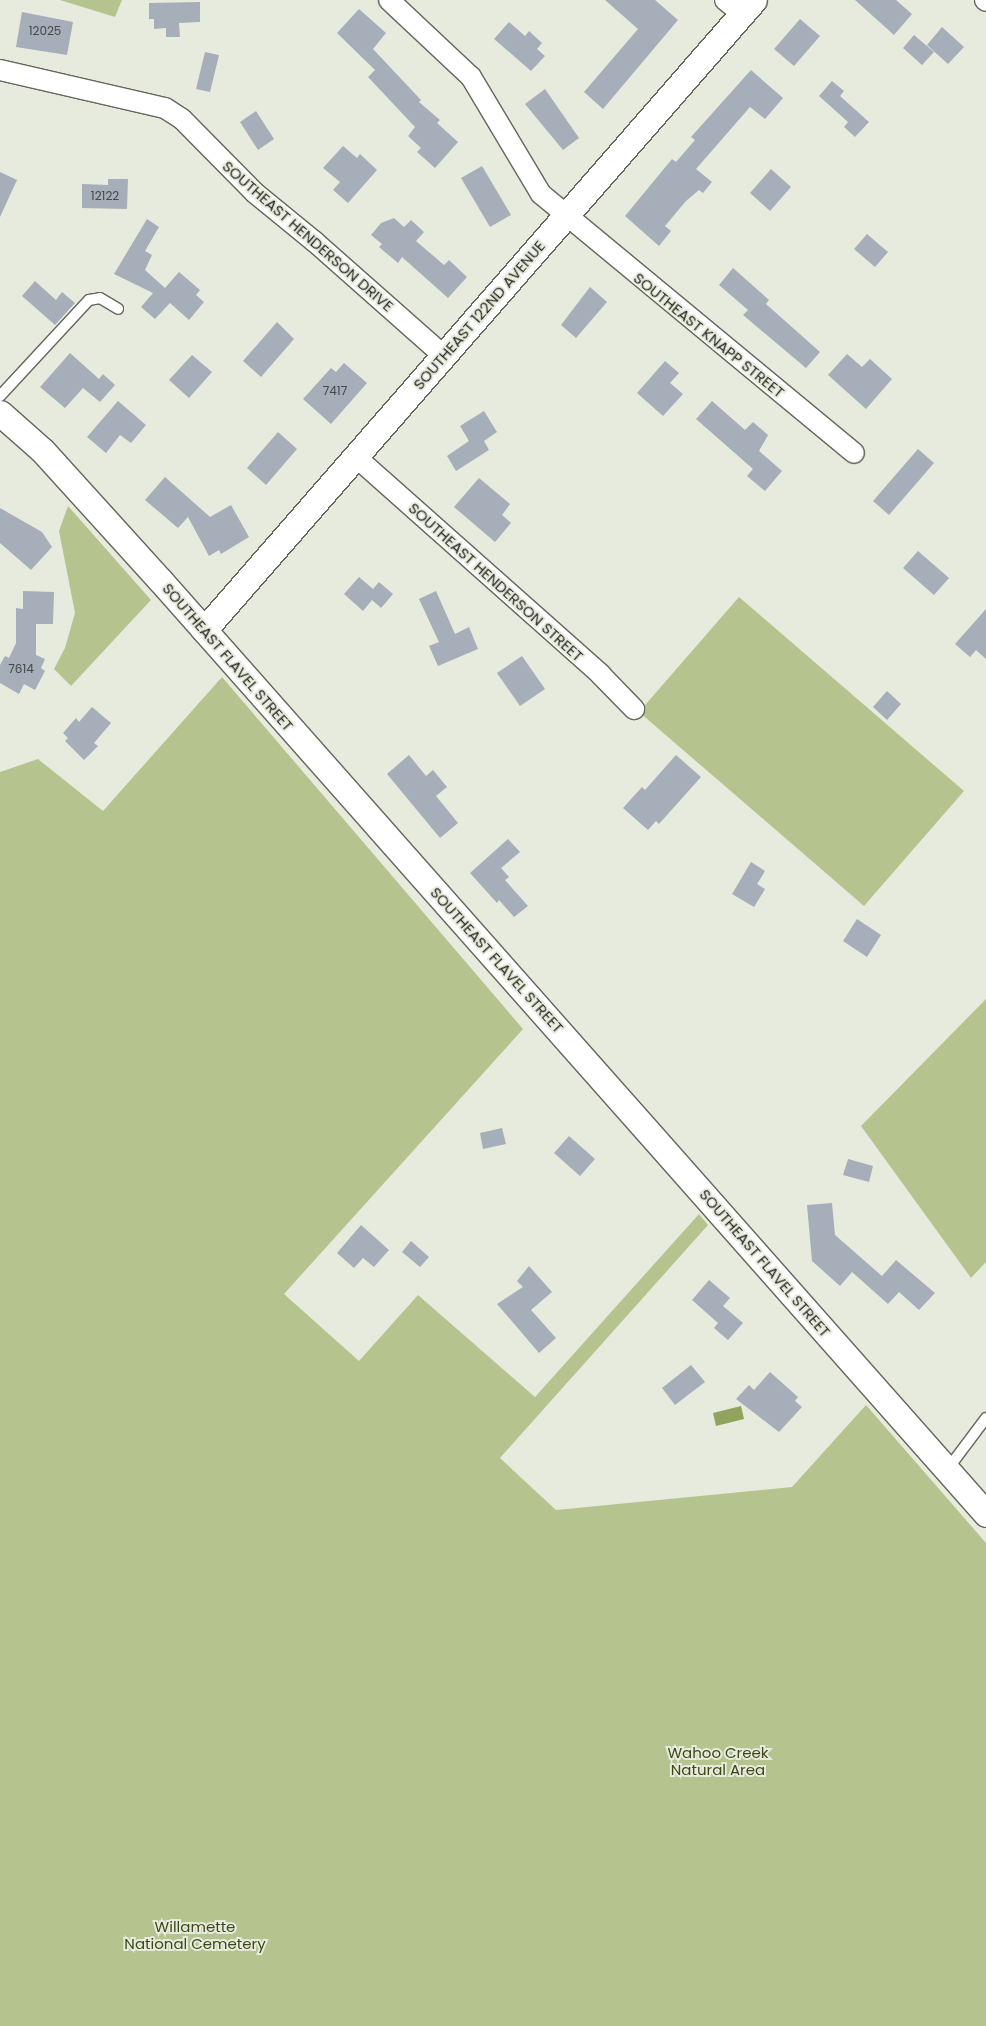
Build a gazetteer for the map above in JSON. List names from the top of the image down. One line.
{"streets":{"street":["SOUTHEAST HENDERSON DRIVE","SOUTHEAST 122ND AVENUE","SOUTHEAST KNAPP STREET","SOUTHEAST HENDERSON STREET","SOUTHEAST FLAVEL STREET"]},"crossings":[["SOUTHEAST HENDERSON DRIVE","SOUTHEAST 122ND AVENUE"],["SOUTHEAST 122ND AVENUE","SOUTHEAST KNAPP STREET"],["SOUTHEAST 122ND AVENUE","SOUTHEAST HENDERSON STREET"],["SOUTHEAST 122ND AVENUE","SOUTHEAST FLAVEL STREET"]],"parks":["Wahoo Creek Natural Area","Willamette National Cemetery"],"house_numbers":["12025","12122","7417","7614"]}
